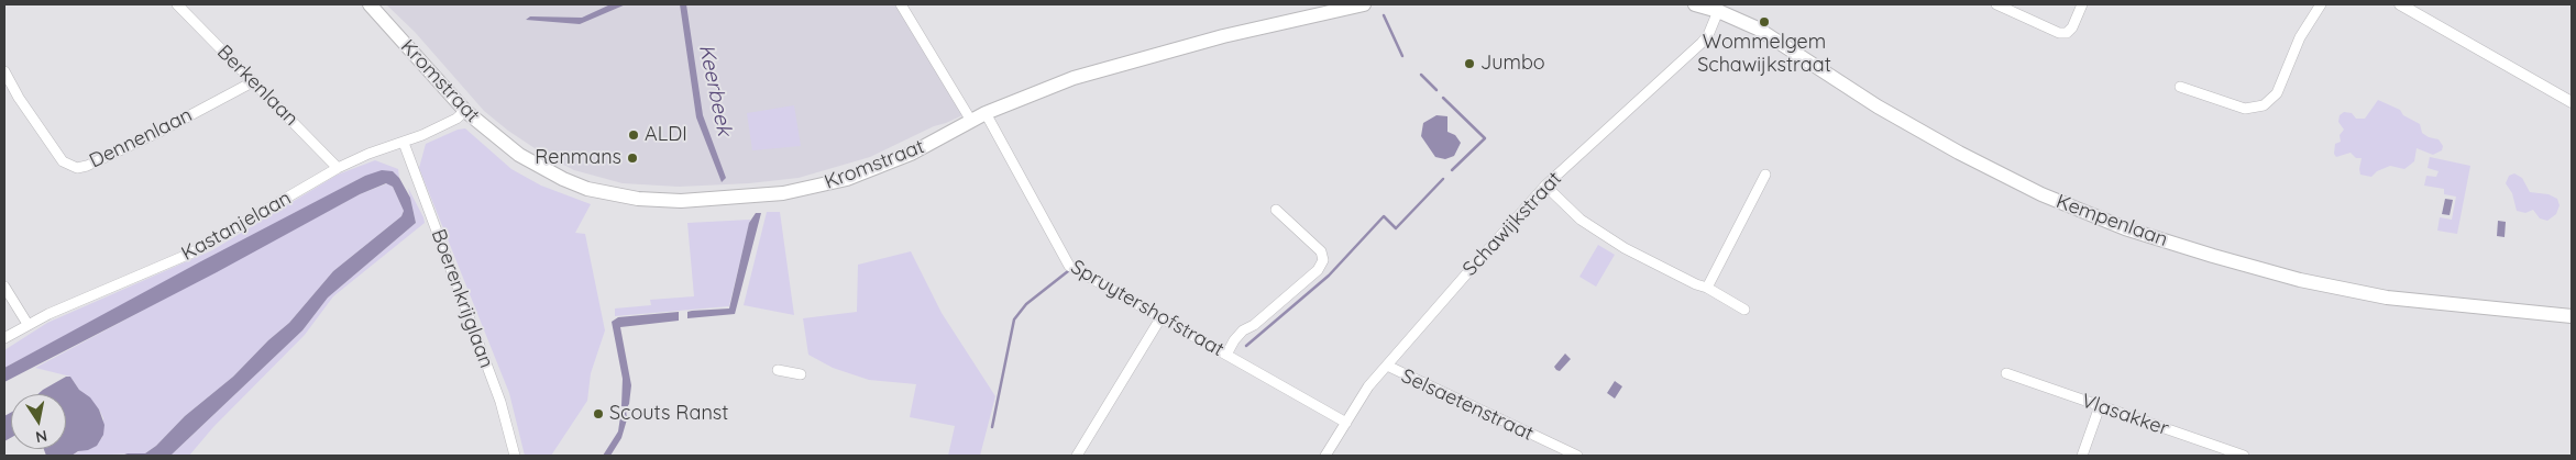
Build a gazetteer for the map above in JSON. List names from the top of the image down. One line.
{"streets":{"main road":["Kromstraat","Kempenlaan"],"street":["Berkenlaan","Dennenlaan","Schawijkstraat","Kastanjelaan","Boerenkrijglaan","Spruytershofstraat","Selsaetenstraat","Vlasakker"]},"crossings":[["Kromstraat","Kastanjelaan"],["Kromstraat","Spruytershofstraat"],["Berkenlaan","Dennenlaan"],["Berkenlaan","Kastanjelaan"],["Kempenlaan","Schawijkstraat"],["Schawijkstraat","Spruytershofstraat"],["Schawijkstraat","Selsaetenstraat"],["Kastanjelaan","Boerenkrijglaan"]],"water":["Keerbeek"],"places":["Wommelgem Schawijkstraat","Jumbo","ALDI","Renmans","Scouts Ranst"],"north":"bottom"}
